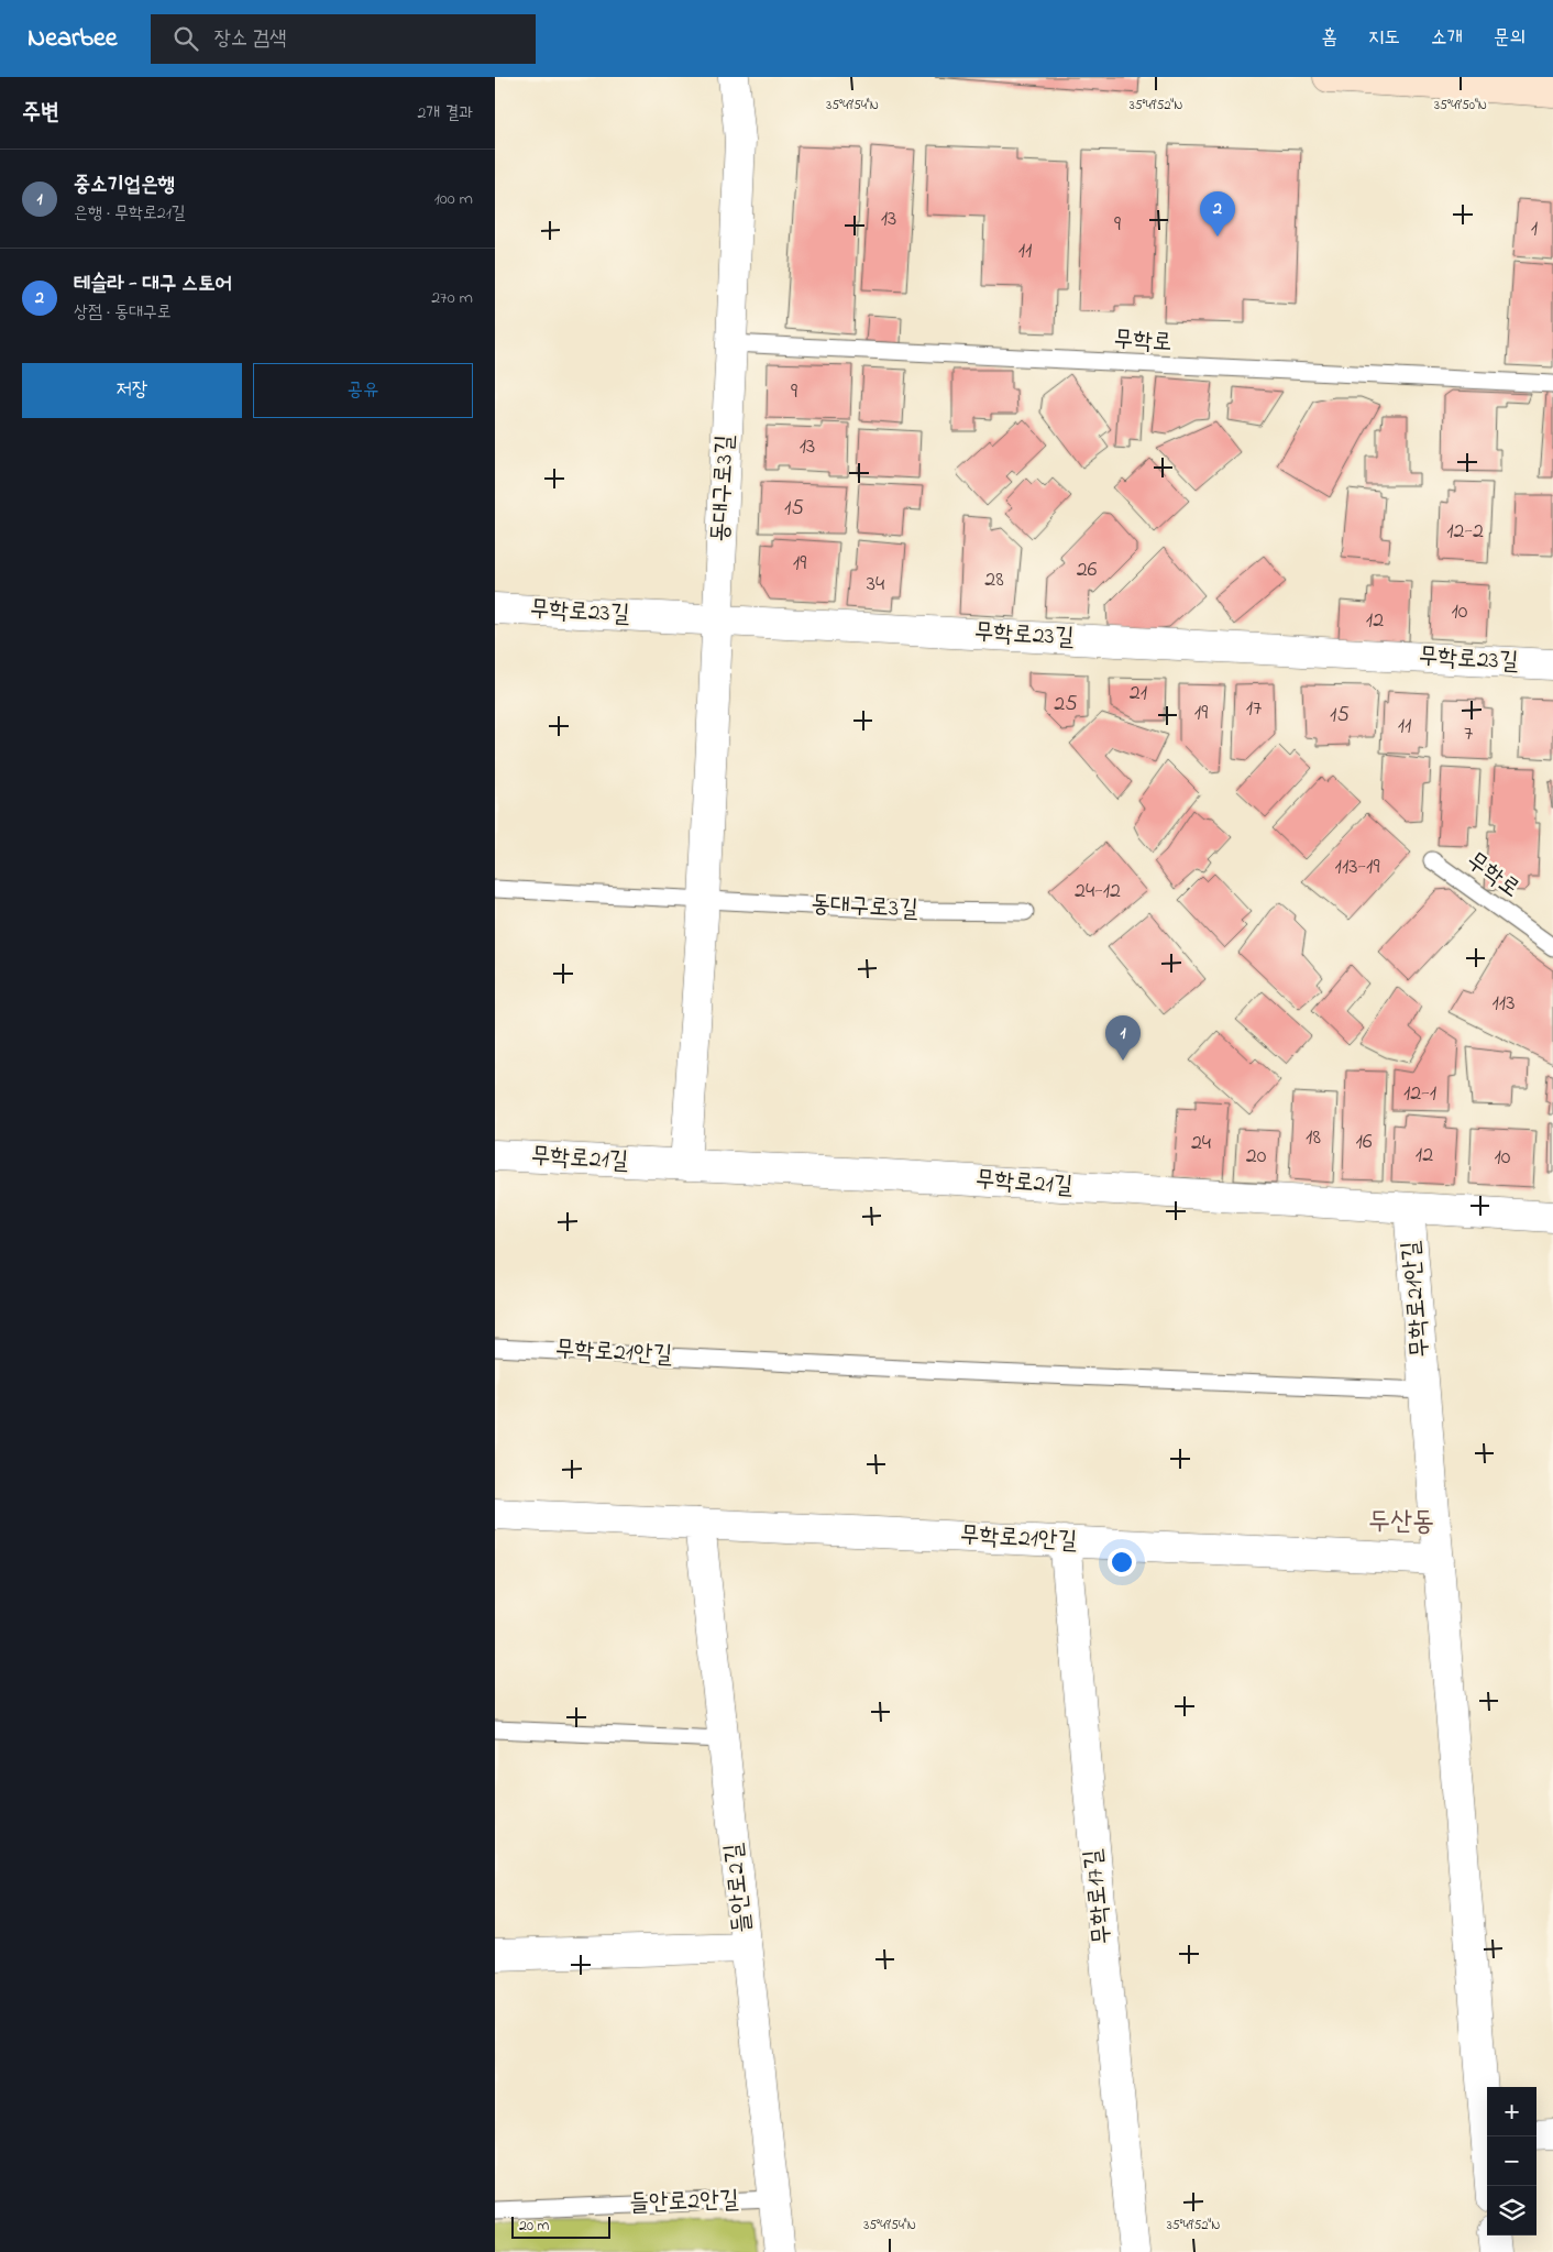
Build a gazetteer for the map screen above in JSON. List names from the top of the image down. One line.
{"streets":{"street":["동대구로3길","무학로23길","무학로21길","무학로21안길","들안로2길","무학로17길"],"lane":["무학로","들안로2안길"]},"crossings":[["무학로","동대구로3길"],["동대구로3길","무학로23길"],["동대구로3길","무학로21길"],["무학로21길","무학로21안길"],["무학로21안길","들안로2길"],["무학로21안길","무학로17길"],["들안로2길","들안로2안길"]],"districts":["두산동"],"house_numbers":["13","9","1","11","9","13","15","12-2","19","26","28","34","10","12","21","25","17","19","15","11","7","113-19","24-12","113","12-1","18","16","24","12","20","10"],"scale_bar":"20 m","page":{"header":"Nearbee","search":"장소 검색","nav":["홈","지도","소개","문의"],"heading":["주변","2개 결과"],"list":[{"mark":"1","name":"중소기업은행","note":"은행 · 무학로21길","value":"100 m"},{"mark":"2","name":"테슬라 - 대구 스토어","note":"상점 · 동대구로","value":"270 m"}],"pins":["2","1"],"buttons":["저장","공유"],"map_buttons":["+","−"],"scale":"20 m"},"coordinates":["35°49'54\"N","35°49'52\"N","35°49'50\"N"]}
